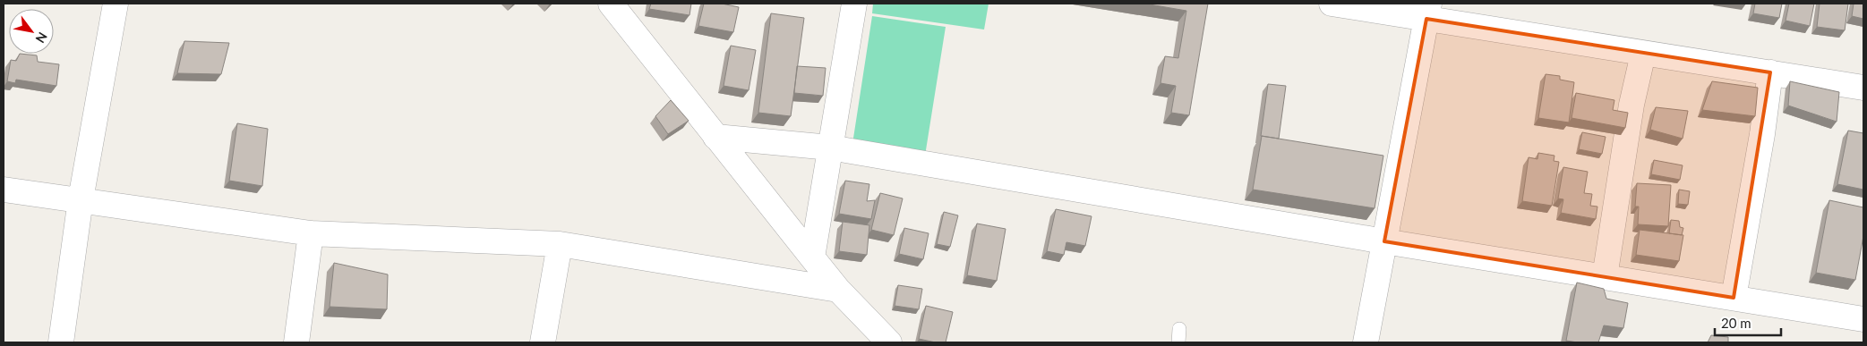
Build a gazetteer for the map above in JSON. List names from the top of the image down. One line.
{"scale_bar":"20 m","north":"bottom right"}
